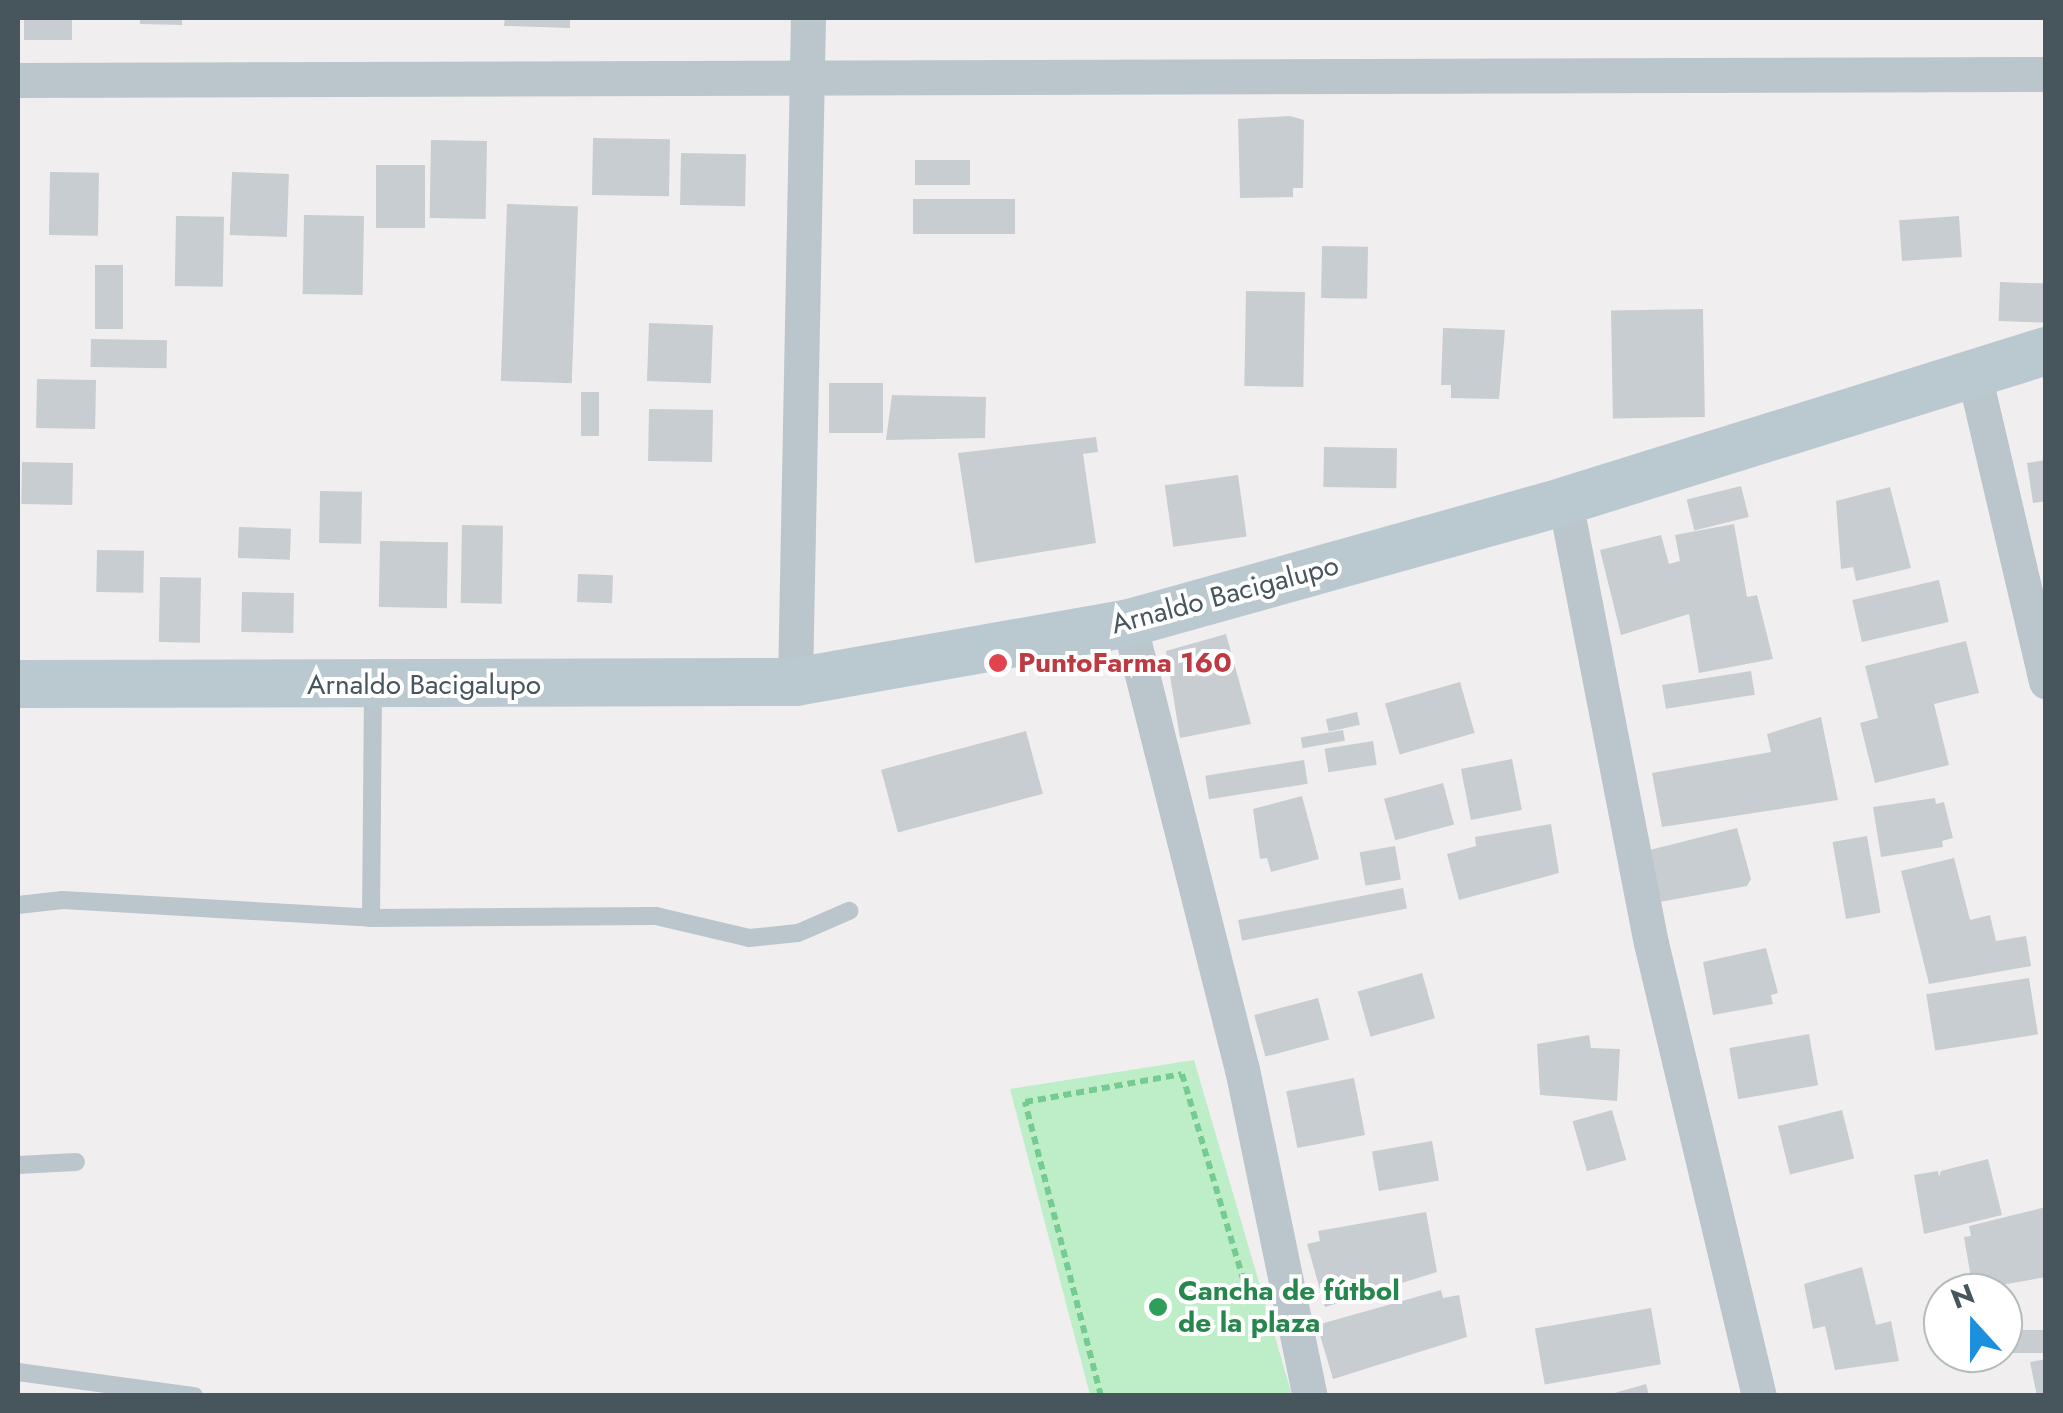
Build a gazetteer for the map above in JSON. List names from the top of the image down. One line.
{"streets":{"street":["Arnaldo Bacigalupo"]},"places":["PuntoFarma 160","Cancha de fútbol de la plaza"],"north":"top"}
